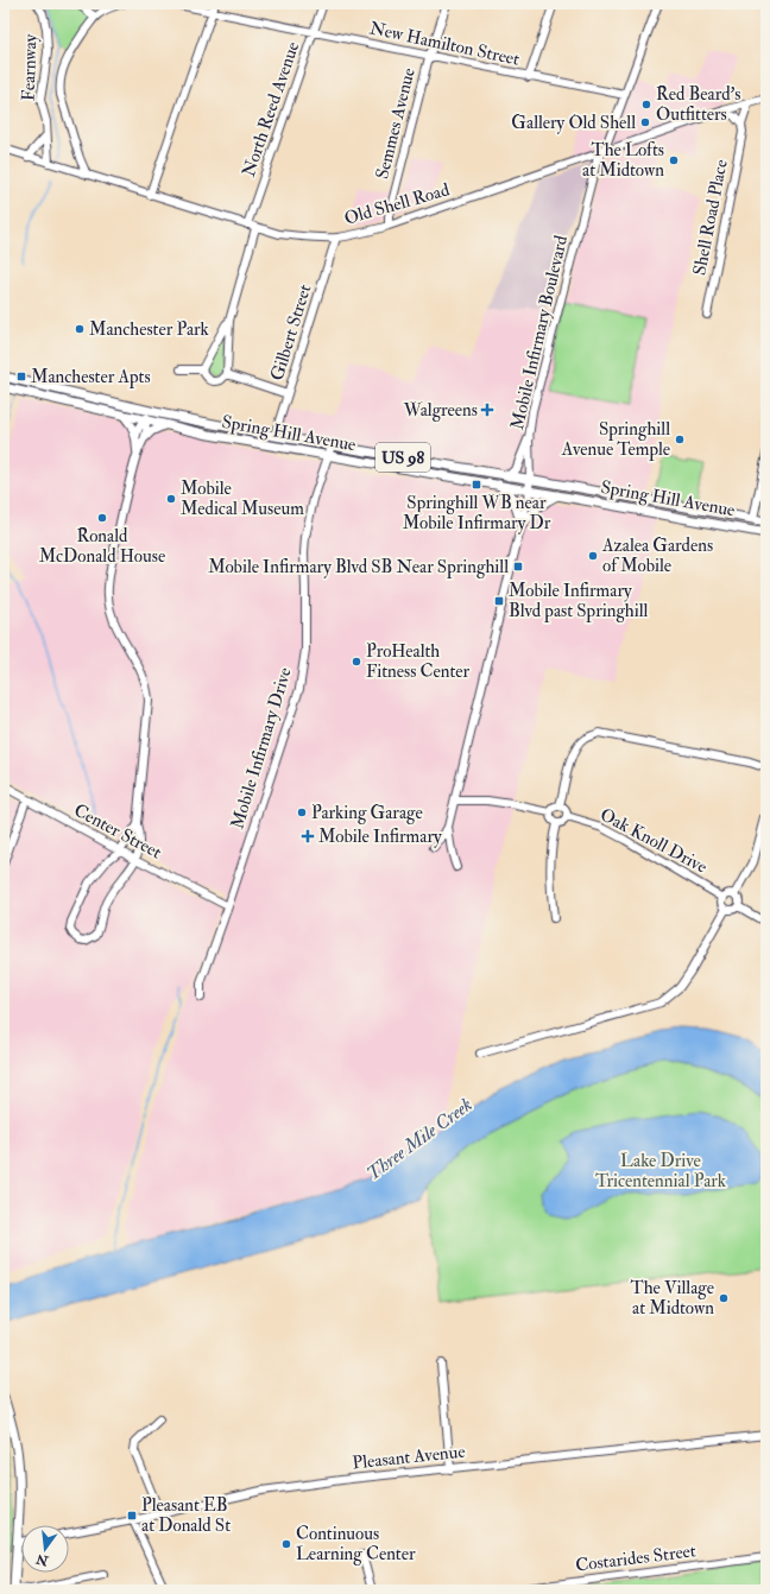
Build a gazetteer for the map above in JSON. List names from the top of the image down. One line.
{"streets":{"main road":["Spring Hill Avenue","US 98"],"street":["New Hamilton Street","Fearnway","North Reed Avenue","Semmes Avenue","Old Shell Road","Shell Road Place","Gilbert Street","Mobile Infirmary Boulevard","Mobile Infirmary Drive","Center Street","Oak Knoll Drive","Pleasant Avenue","Costarides Street"]},"crossings":[["New Hamilton Street","North Reed Avenue"],["New Hamilton Street","Semmes Avenue"],["New Hamilton Street","Mobile Infirmary Boulevard"],["Fearnway","Old Shell Road"],["North Reed Avenue","Old Shell Road"],["Semmes Avenue","Old Shell Road"],["Old Shell Road","Shell Road Place"],["Old Shell Road","Gilbert Street"],["Old Shell Road","Mobile Infirmary Boulevard"],["Gilbert Street","Spring Hill Avenue"],["Mobile Infirmary Boulevard","Spring Hill Avenue"],["Spring Hill Avenue","Mobile Infirmary Drive"],["Mobile Infirmary Drive","Center Street"]],"water":["Three Mile Creek"],"parks":["Lake Drive Tricentennial Park"],"places":{"other":["Red Beard's Outfitters","Gallery Old Shell","The Lofts at Midtown","Manchester Park","Springhill Avenue Temple","Mobile Medical Museum","Ronald McDonald House","Azalea Gardens of Mobile","ProHealth Fitness Center","Parking Garage","The Village at Midtown","Continuous Learning Center"],"transit":["Manchester Apts","Springhill WB near Mobile Infirmary Dr","Mobile Infirmary Blvd SB Near Springhill","Mobile Infirmary Blvd past Springhill","Pleasant EB at Donald St"],"health":["Walgreens","Mobile Infirmary"]},"north":"bottom"}
